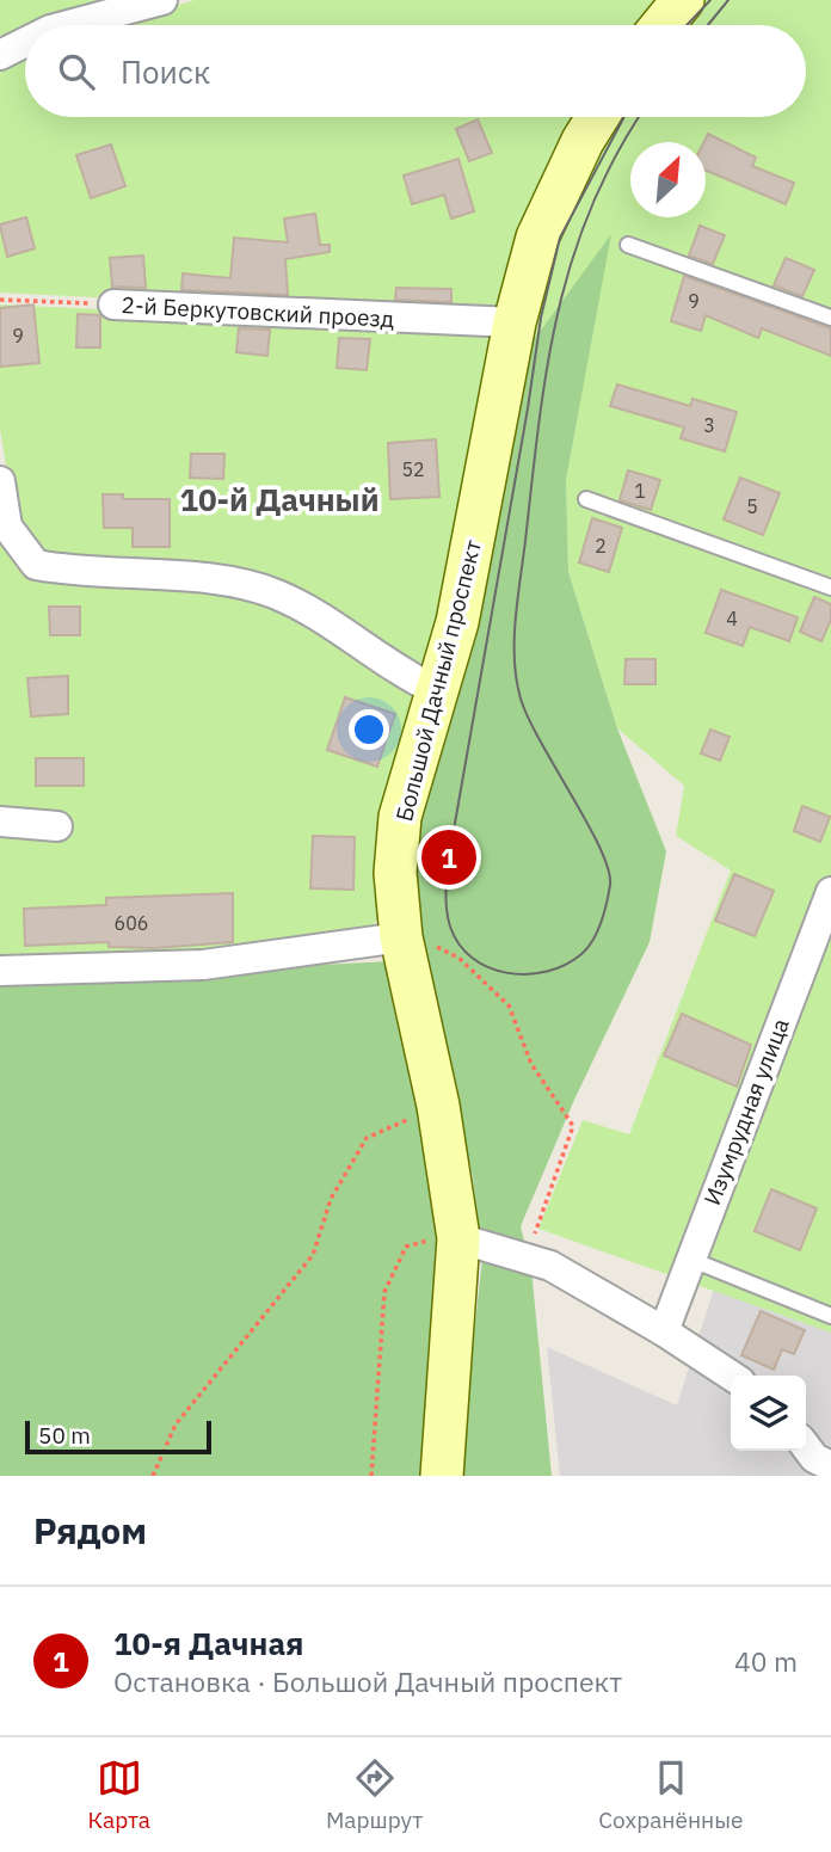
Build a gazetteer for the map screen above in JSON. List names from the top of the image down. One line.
{"streets":{"main road":["Большой Дачный проспект"],"street":["2-й Беркутовский проезд","Изумрудная улица"]},"crossings":[["2-й Беркутовский проезд","Большой Дачный проспект"]],"districts":["10-й Дачный"],"house_numbers":["9","9","3","52","1","5","2","4","606"],"scale_bar":"50 m","north":"top right","page":{"search":"Поиск","pins":"1","scale":"50 m","heading":"Рядом","list":[{"mark":"1","name":"10-я Дачная","note":"Остановка · Большой Дачный проспект","value":"40 m"}],"nav":["Карта","Маршрут","Сохранённые"]}}
